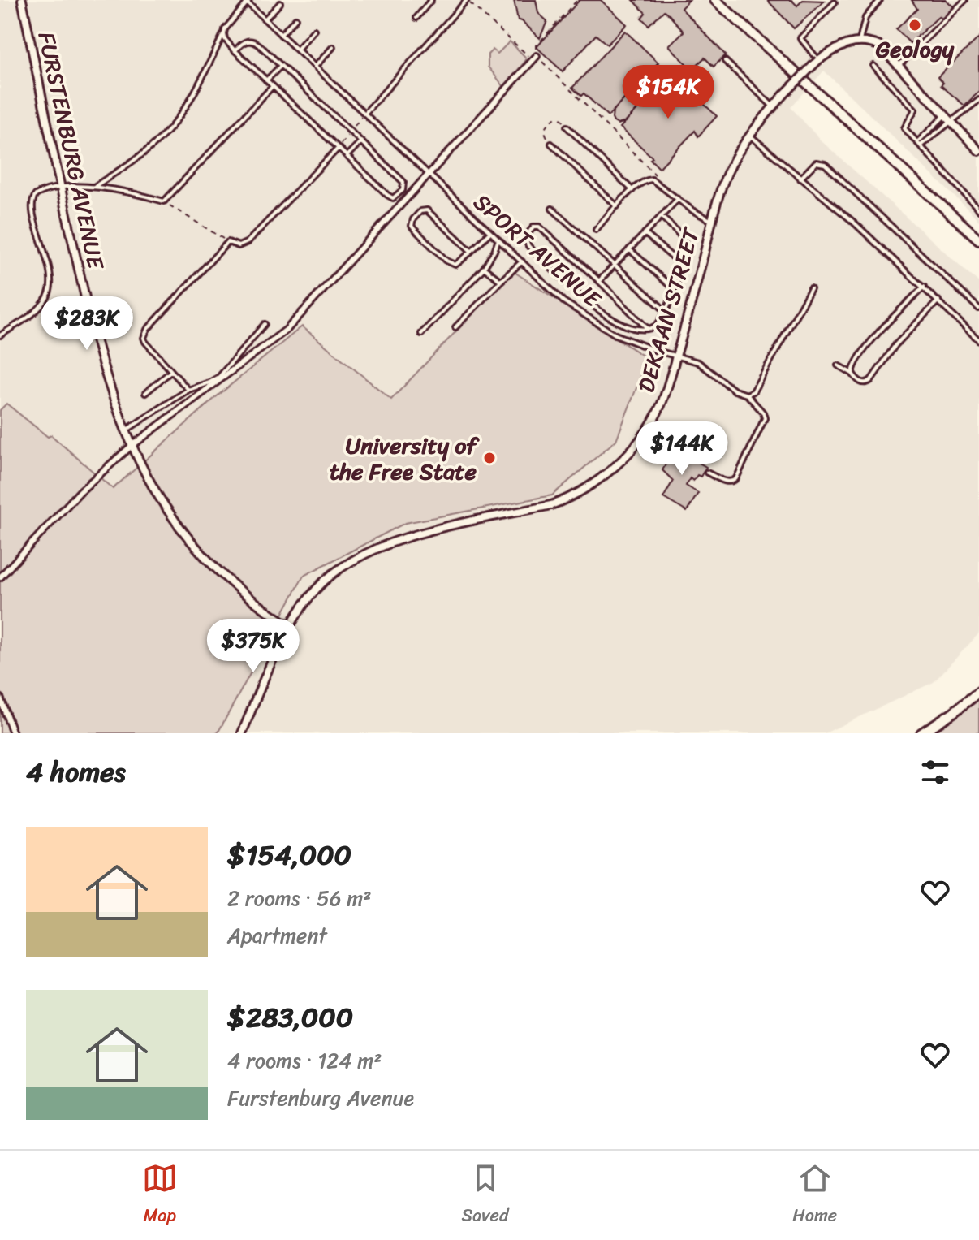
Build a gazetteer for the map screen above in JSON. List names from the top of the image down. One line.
{"streets":{"street":["FURSTENBURG AVENUE","DEKAAN STREET"],"lane":["SPORT AVENUE"]},"crossings":[["FURSTENBURG AVENUE","DEKAAN STREET"],["SPORT AVENUE","DEKAAN STREET"]],"places":["Geology","University of the Free State"],"page":{"price":["$154K","$283K","$144K","$375K"],"heading":"4 homes","list":[{"name":"$154,000","note":"2 rooms · 56 m² · Apartment"},{"name":"$283,000","note":"4 rooms · 124 m² · Furstenburg Avenue"}],"tabs":["Map","Saved","Home"]}}
